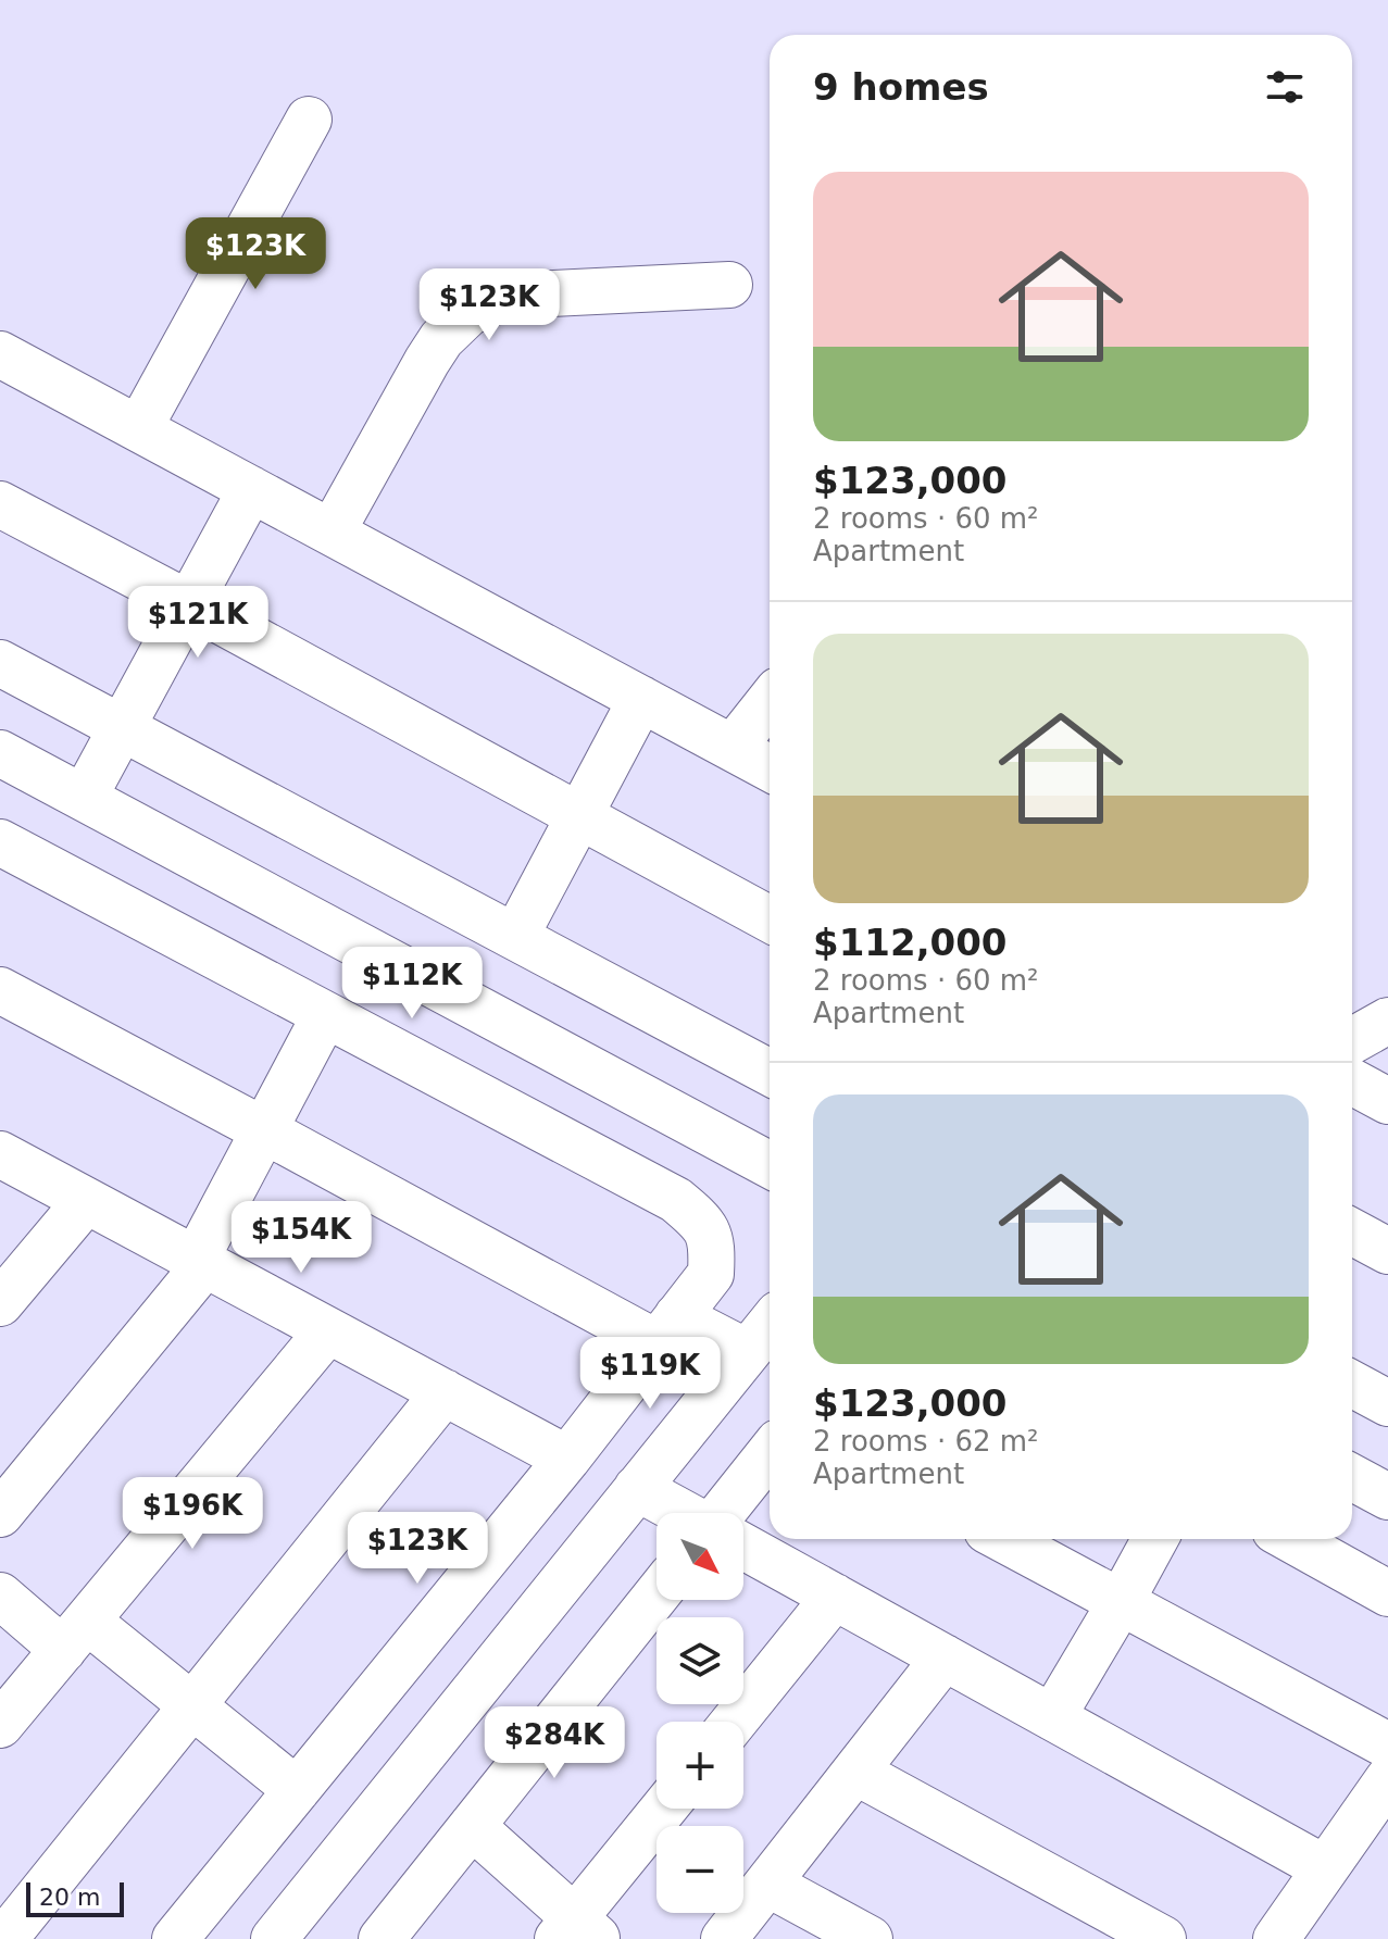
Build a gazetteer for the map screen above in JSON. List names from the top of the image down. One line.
{"scale_bar":"20 m","north":"bottom right","page":{"heading":"9 homes","list":[{"name":"$123,000","note":"2 rooms · 60 m² · Apartment"},{"name":"$112,000","note":"2 rooms · 60 m² · Apartment"},{"name":"$123,000","note":"2 rooms · 62 m² · Apartment"}],"price":["$123K","$123K","$121K","$112K","$154K","$119K","$196K","$123K","$284K"],"map_buttons":["+","−"],"scale":"20 m"}}
